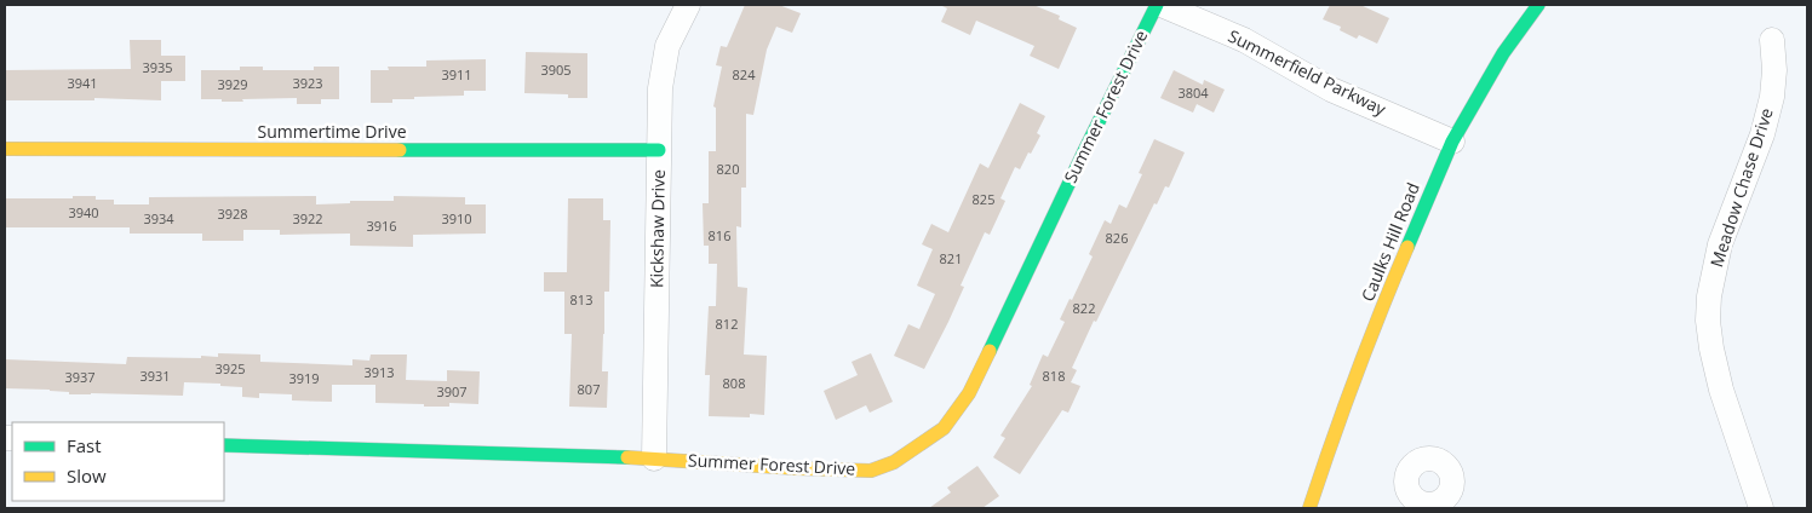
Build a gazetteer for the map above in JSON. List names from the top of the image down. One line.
{"streets":{"street":["Summerfield Parkway","Summer Forest Drive","Summertime Drive","Meadow Chase Drive","Kickshaw Drive","Caulks Hill Road"]},"crossings":[["Summerfield Parkway","Caulks Hill Road"],["Summer Forest Drive","Kickshaw Drive"],["Summertime Drive","Kickshaw Drive"]],"house_numbers":["3935","3905","3911","824","3941","3923","3929","3804","820","825","3940","3928","3934","3922","3910","3916","816","826","821","813","822","812","3925","3913","3931","818","3937","3919","808","807","3907"],"legend":["Fast","Slow"]}
